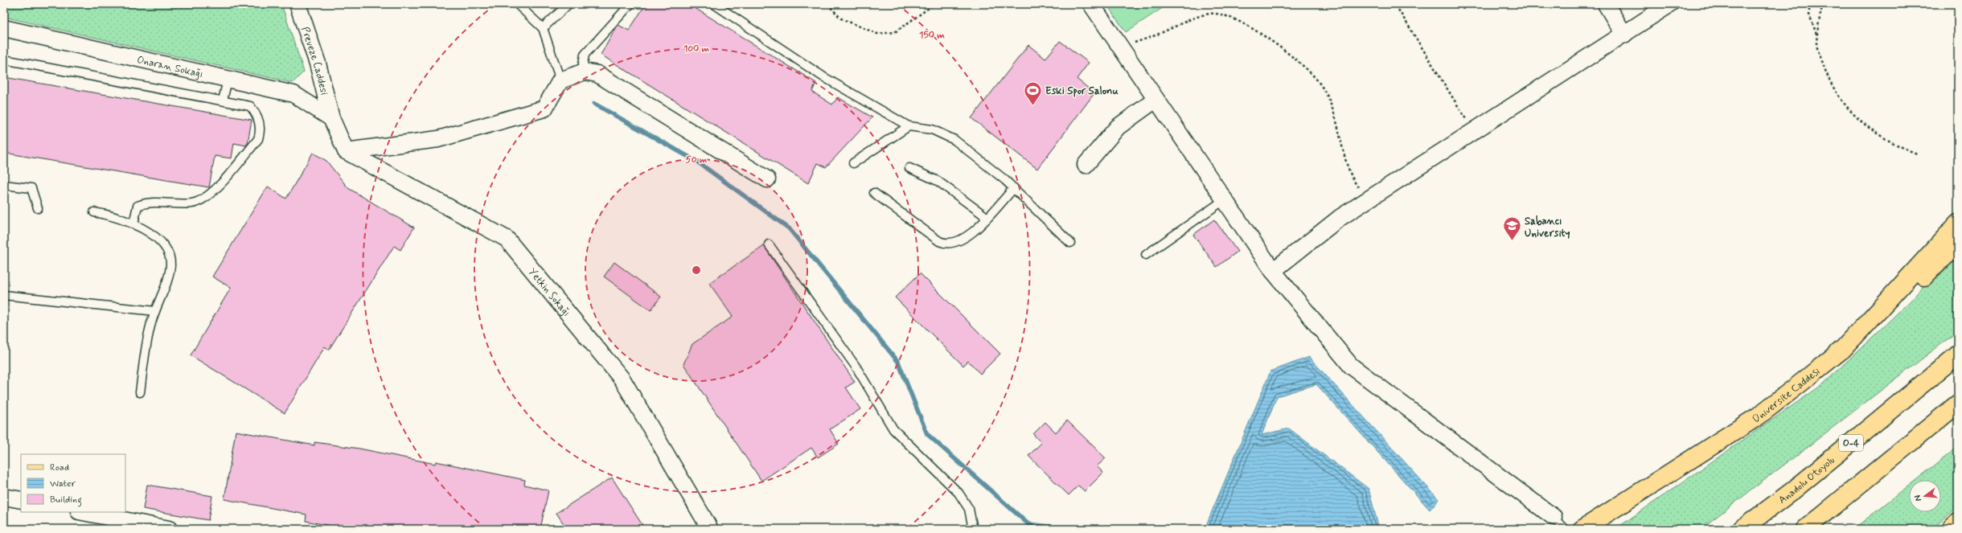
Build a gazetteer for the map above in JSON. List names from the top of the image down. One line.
{"streets":{"main road":["Üniversite Caddesi","O-4","Anadolu Otoyolu"],"street":["Preveze Caddesi","Onaran Sokağı","Yetkin Sokağı"]},"crossings":[["Preveze Caddesi","Onaran Sokağı"]],"places":{"sports":["Eski Spor Salonu"],"school or university":["Sabancı University"]},"legend":["Road","Water","Building"],"north":"left","rings":["150 m","100 m","50 m"]}
